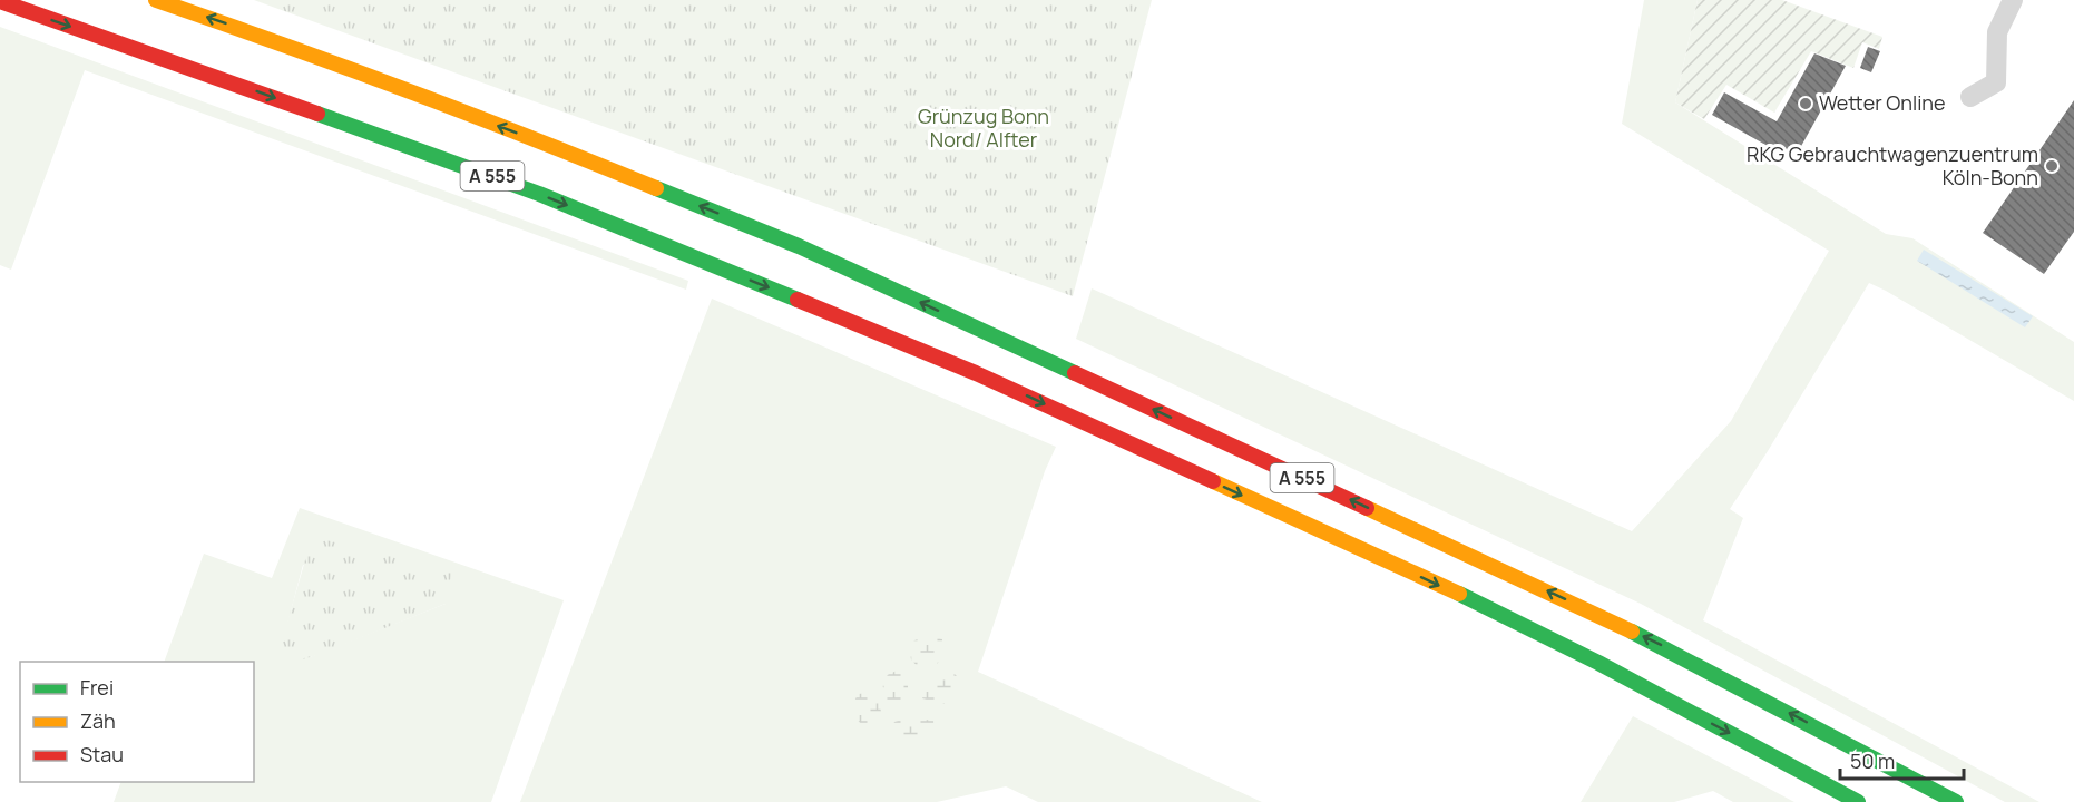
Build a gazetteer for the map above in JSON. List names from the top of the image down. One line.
{"streets":{"highway":["A 555"]},"parks":["Grünzug Bonn Nord/ Alfter"],"places":["Wetter Online","RKG Gebrauchtwagenzuentrum Köln-Bonn"],"legend":["Frei","Zäh","Stau"],"scale_bar":"50 m"}
